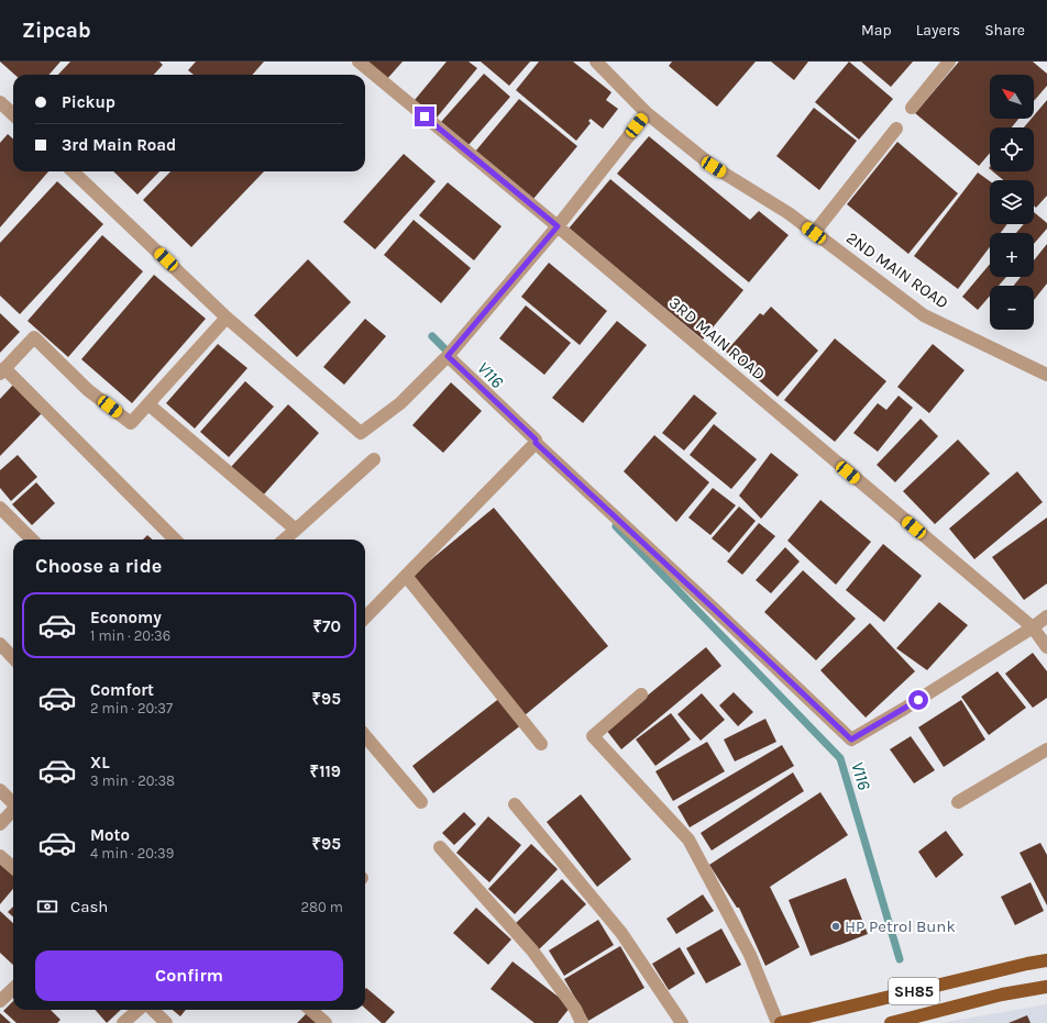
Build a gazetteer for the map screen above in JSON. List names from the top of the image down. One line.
{"streets":{"main road":["SH85"],"street":["2ND MAIN ROAD","3RD MAIN ROAD"]},"water":["V116"],"places":["HP Petrol Bunk"],"north":"top left","page":{"header":"Zipcab","nav":["Map","Layers","Share"],"map_buttons":["+","−"],"banner":["Pickup","3rd Main Road"],"heading":"Choose a ride","list":[{"name":"Economy","note":"1 min · 20:36","value":"₹70"},{"name":"Comfort","note":"2 min · 20:37","value":"₹95"},{"name":"XL","note":"3 min · 20:38","value":"₹119"},{"name":"Moto","note":"4 min · 20:39","value":"₹95"}],"pay":["Cash","280 m"],"buttons":"Confirm"}}
